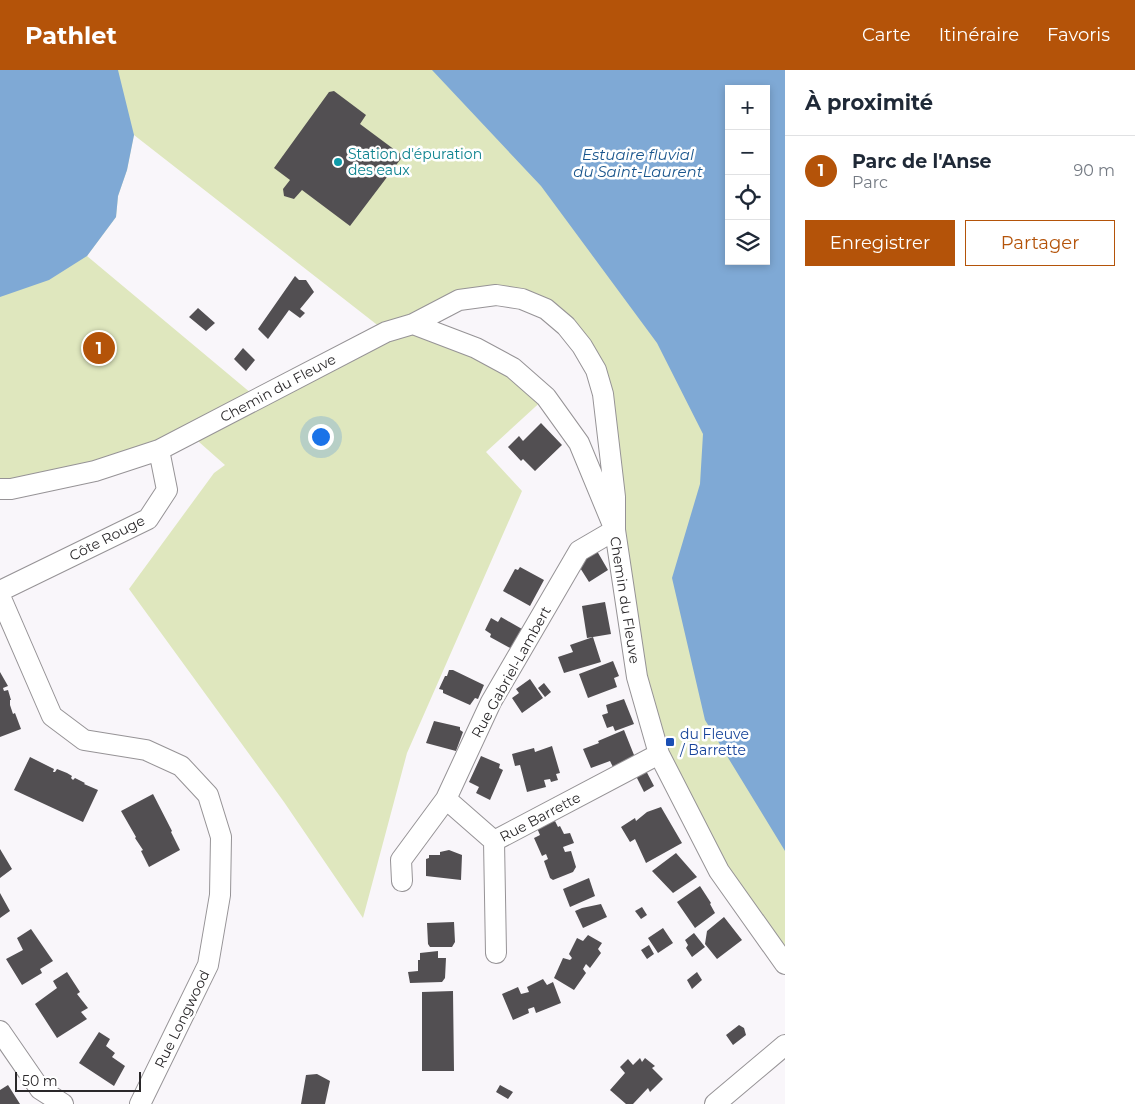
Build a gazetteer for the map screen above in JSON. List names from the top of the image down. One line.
{"streets":{"street":["Chemin du Fleuve","Côte Rouge","Rue Gabriel-Lambert","Rue Barrette","Rue Longwood"]},"crossings":[["Chemin du Fleuve","Côte Rouge"],["Chemin du Fleuve","Rue Gabriel-Lambert"],["Chemin du Fleuve","Rue Barrette"]],"water":["Estuaire fluvial du Saint-Laurent"],"places":{"other":["Station d'épuration des eaux"],"transit":["du Fleuve / Barrette"]},"scale_bar":"50 m","page":{"header":"Pathlet","nav":["Carte","Itinéraire","Favoris"],"heading":"À proximité","map_buttons":["+","−"],"list":[{"mark":"1","name":"Parc de l'Anse","note":"Parc","value":"90 m"}],"buttons":["Enregistrer","Partager"],"pins":"1","scale":"50 m"}}
